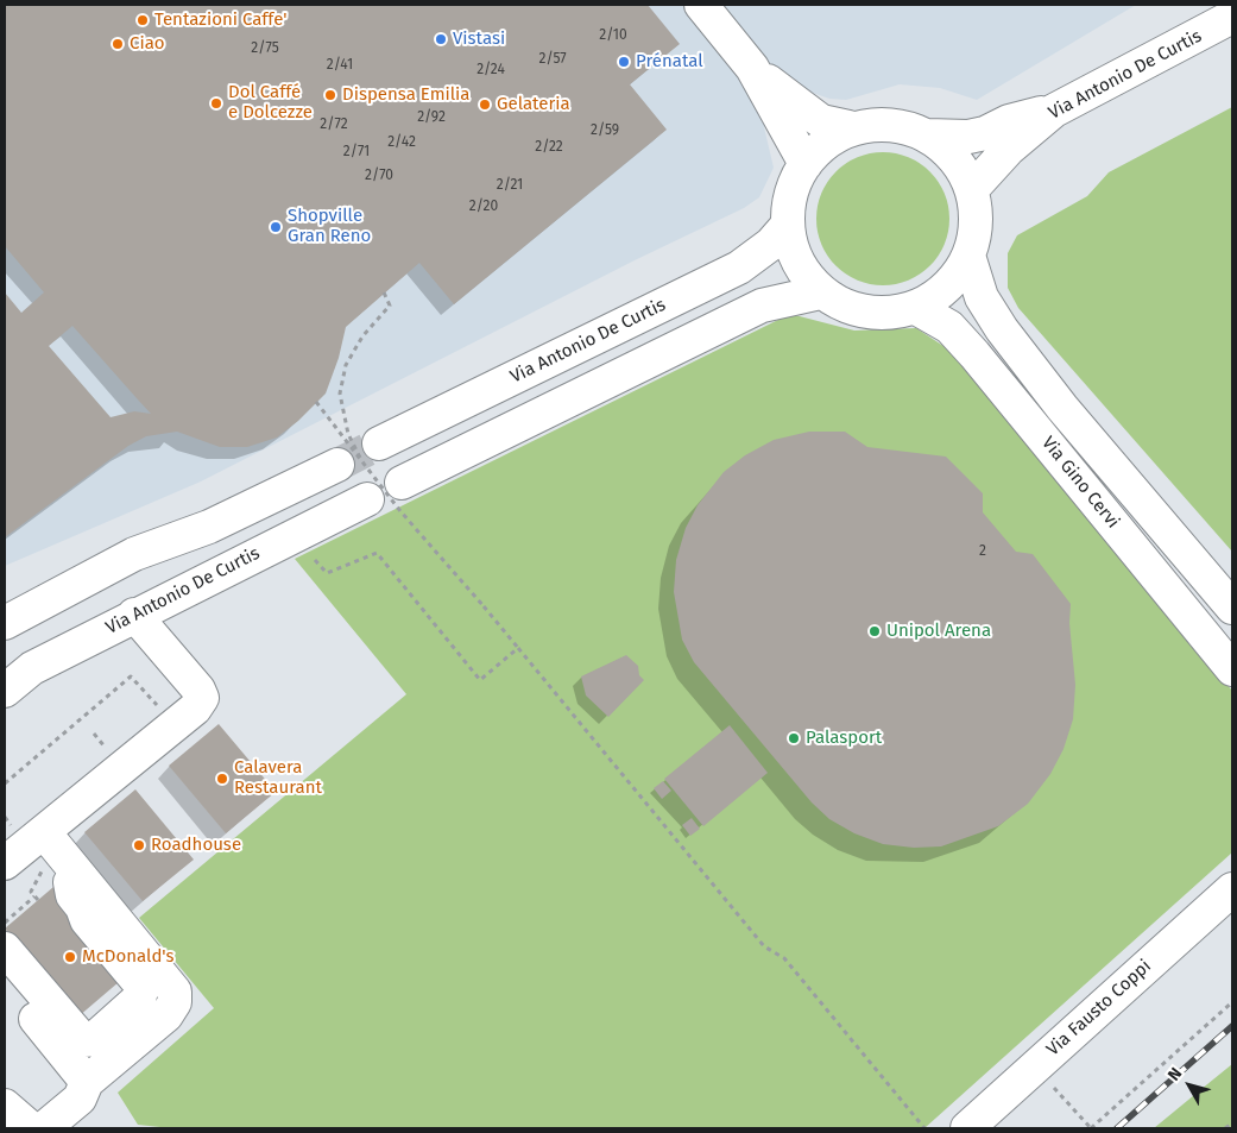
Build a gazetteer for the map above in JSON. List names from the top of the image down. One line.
{"streets":{"street":["Via Antonio De Curtis","Via Gino Cervi","Via Fausto Coppi"]},"crossings":[["Via Antonio De Curtis","Via Gino Cervi"]],"places":["Tentazioni Caffe'","Vistasi","Ciao","Prénatal","Dispensa Emilia","Dol Caffé e Dolcezze","Gelateria","Shopville Gran Reno","Unipol Arena","Palasport","Calavera Restaurant","Roadhouse","McDonald's"],"house_numbers":["2/10","2/75","2/57","2/41","2/24","2/92","2/72","2/59","2/42","2/22","2/71","2/70","2/21","2/20","2"],"north":"top left"}
